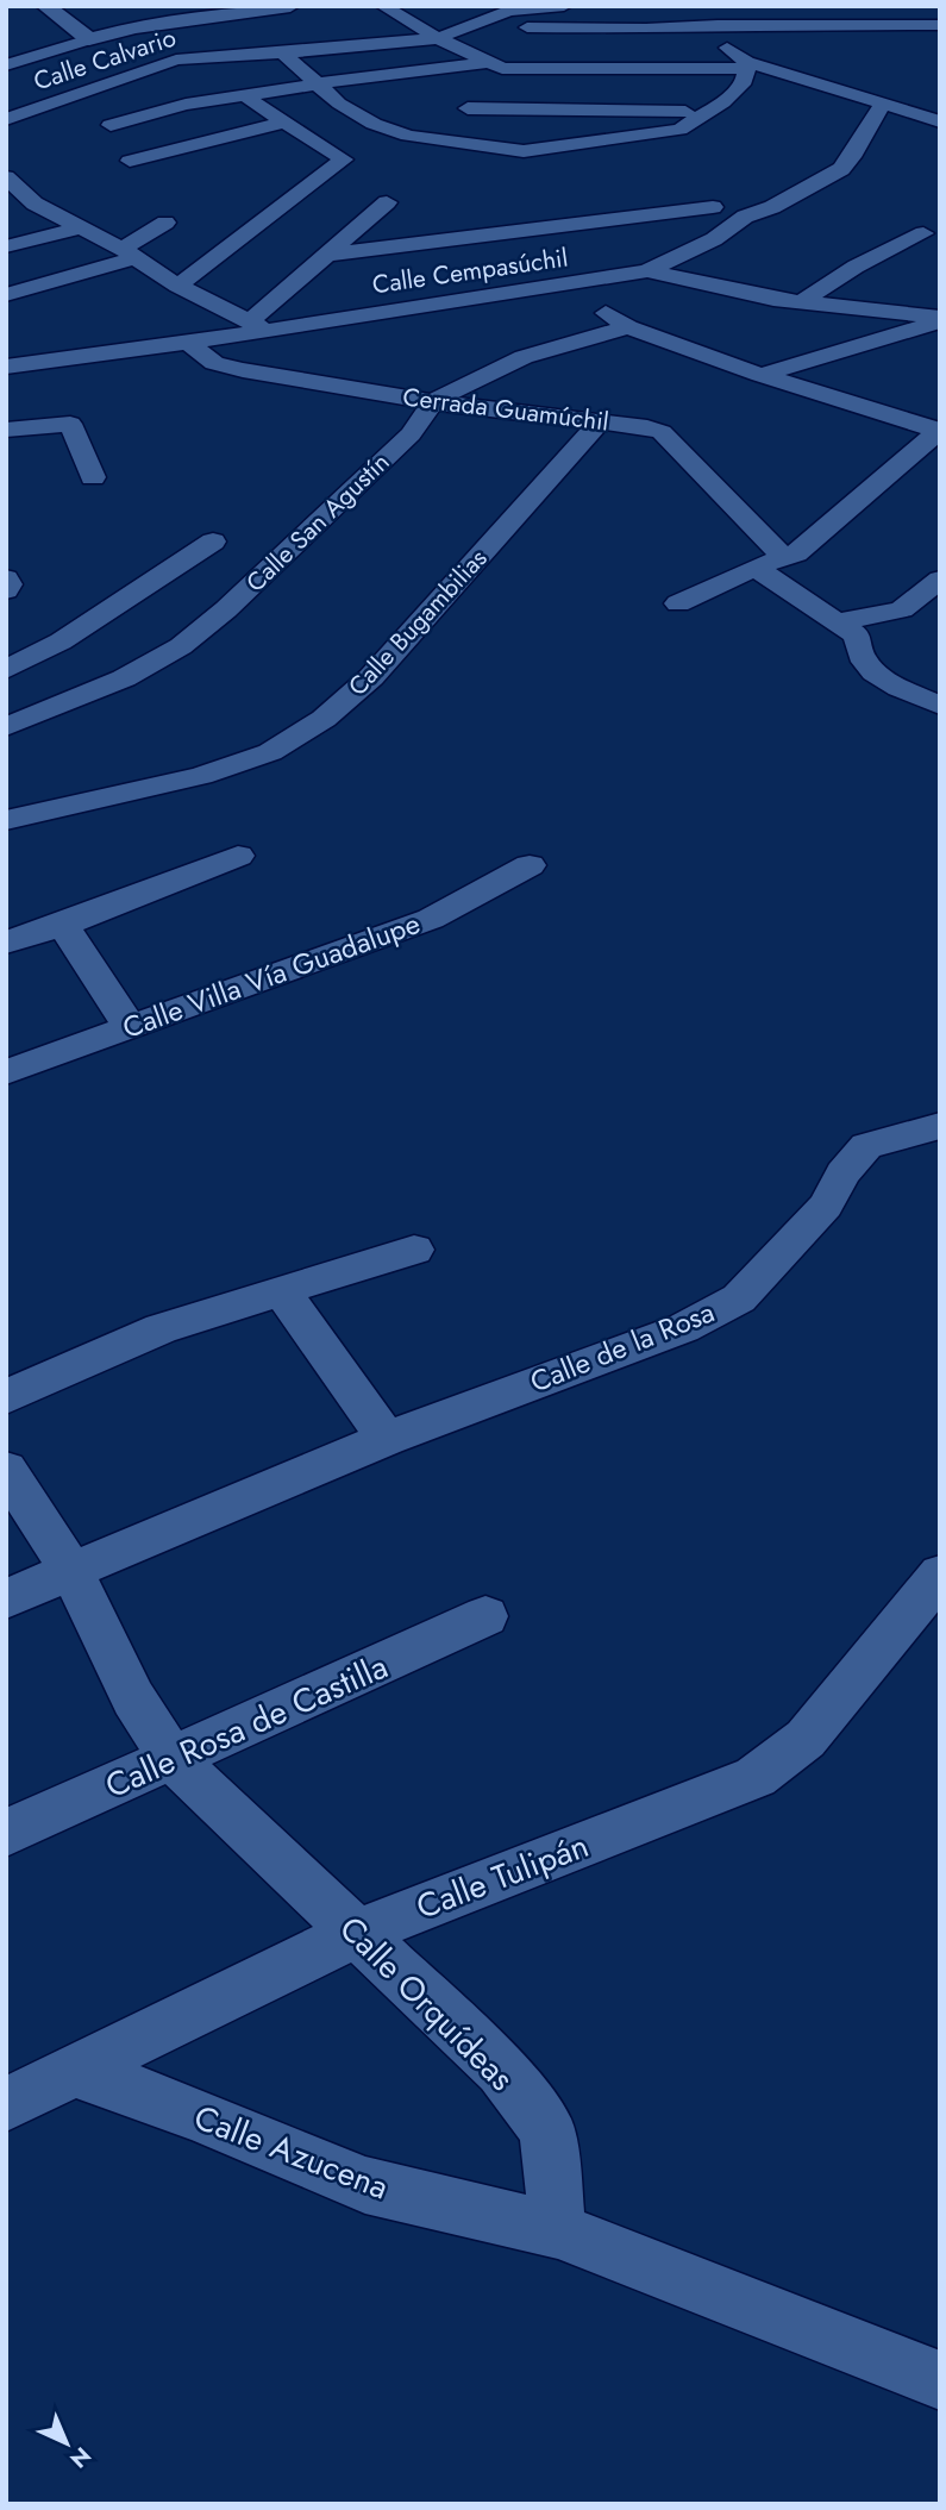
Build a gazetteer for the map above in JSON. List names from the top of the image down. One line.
{"streets":{"street":["Calle Calvario","Calle Cempasúchil","Cerrada Guamúchil","Calle San Agustín","Calle Bugambilias","Calle Villa Vía Guadalupe","Calle de la Rosa","Calle Rosa de Castilla","Calle Tulipán","Calle Orquídeas","Calle Azucena"]},"crossings":[["Calle Cempasúchil","Cerrada Guamúchil"],["Cerrada Guamúchil","Calle San Agustín"],["Cerrada Guamúchil","Calle Bugambilias"],["Calle de la Rosa","Calle Orquídeas"],["Calle Rosa de Castilla","Calle Orquídeas"],["Calle Tulipán","Calle Orquídeas"],["Calle Tulipán","Calle Azucena"],["Calle Orquídeas","Calle Azucena"]],"north":"bottom right"}
